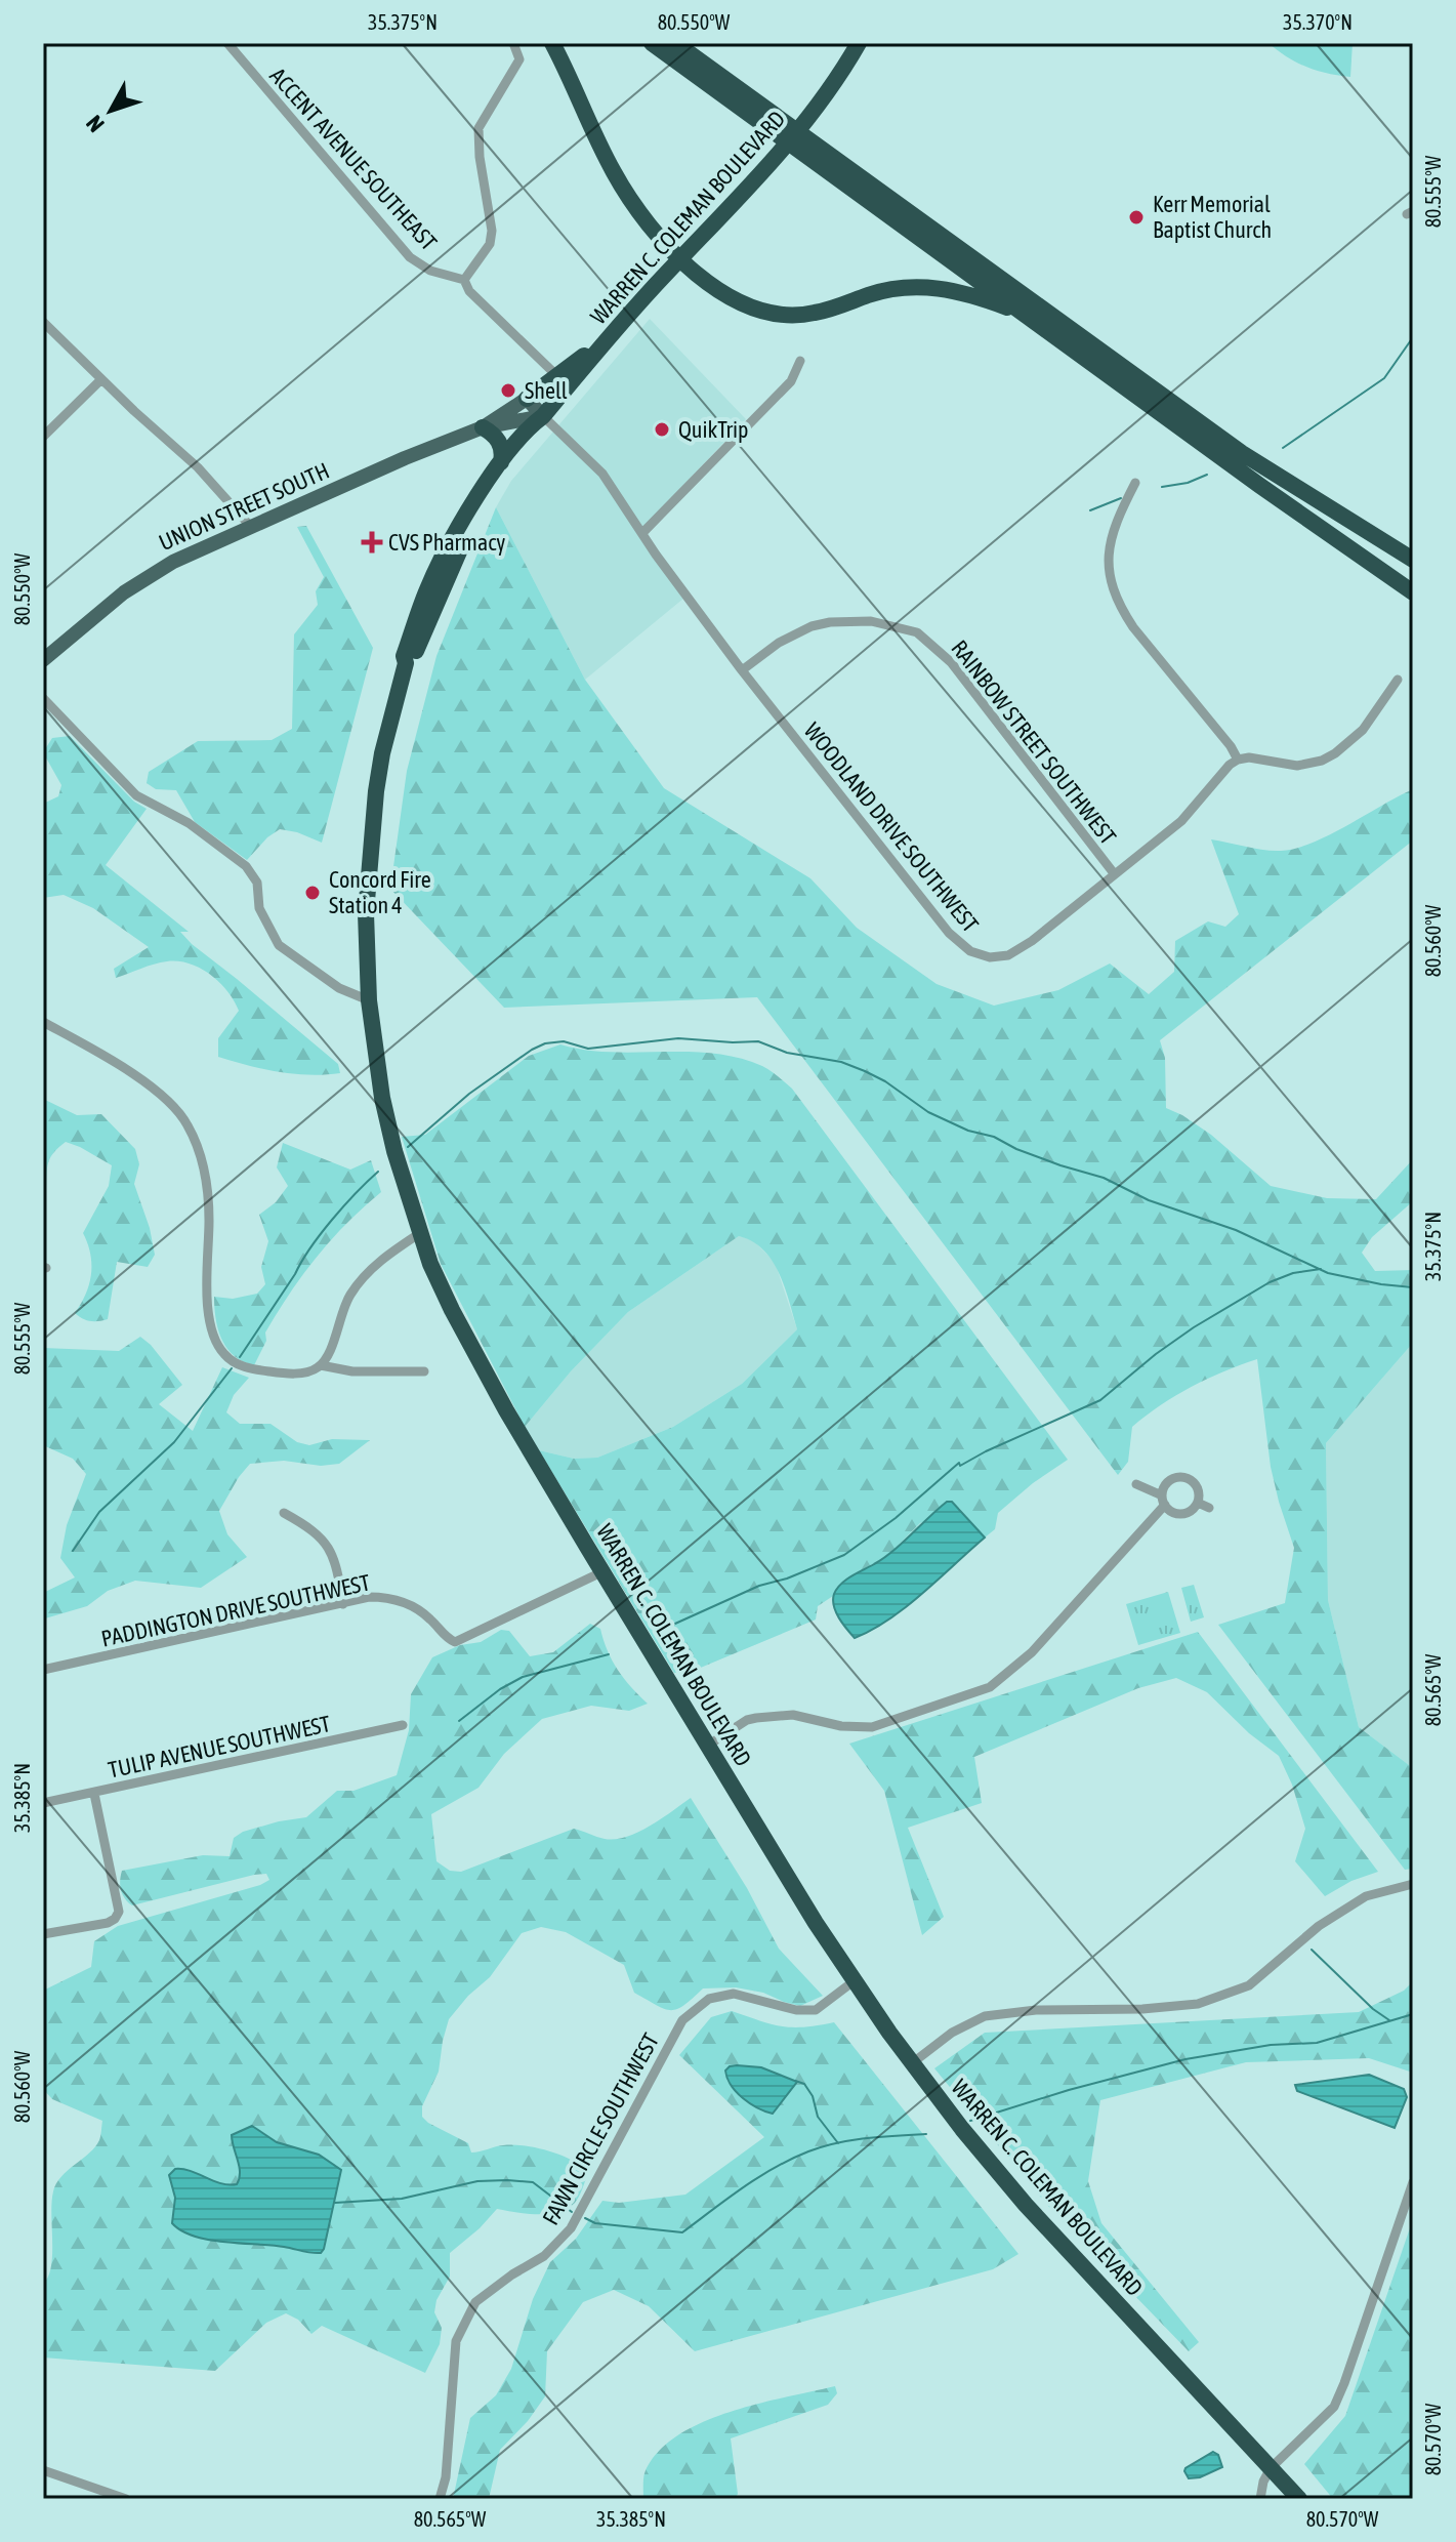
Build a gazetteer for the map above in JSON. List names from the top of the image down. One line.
{"streets":{"highway":["WARREN C. COLEMAN BOULEVARD"],"main road":["UNION STREET SOUTH"],"street":["ACCENT AVENUE SOUTHEAST","RAINBOW STREET SOUTHWEST","WOODLAND DRIVE SOUTHWEST","PADDINGTON DRIVE SOUTHWEST","TULIP AVENUE SOUTHWEST","FAWN CIRCLE SOUTHWEST"]},"crossings":[["WARREN C. COLEMAN BOULEVARD","UNION STREET SOUTH"],["WARREN C. COLEMAN BOULEVARD","WOODLAND DRIVE SOUTHWEST"],["WARREN C. COLEMAN BOULEVARD","PADDINGTON DRIVE SOUTHWEST"],["WARREN C. COLEMAN BOULEVARD","FAWN CIRCLE SOUTHWEST"],["UNION STREET SOUTH","WOODLAND DRIVE SOUTHWEST"],["RAINBOW STREET SOUTHWEST","WOODLAND DRIVE SOUTHWEST"]],"places":{"other":["Kerr Memorial Baptist Church","Shell","QuikTrip","Concord Fire Station 4"],"health":["CVS Pharmacy"]},"north":"bottom left","coordinates":["35.375°N","80.550°W","35.370°N","80.555°W","80.560°W","80.565°W","35.385°N","80.570°W"]}
